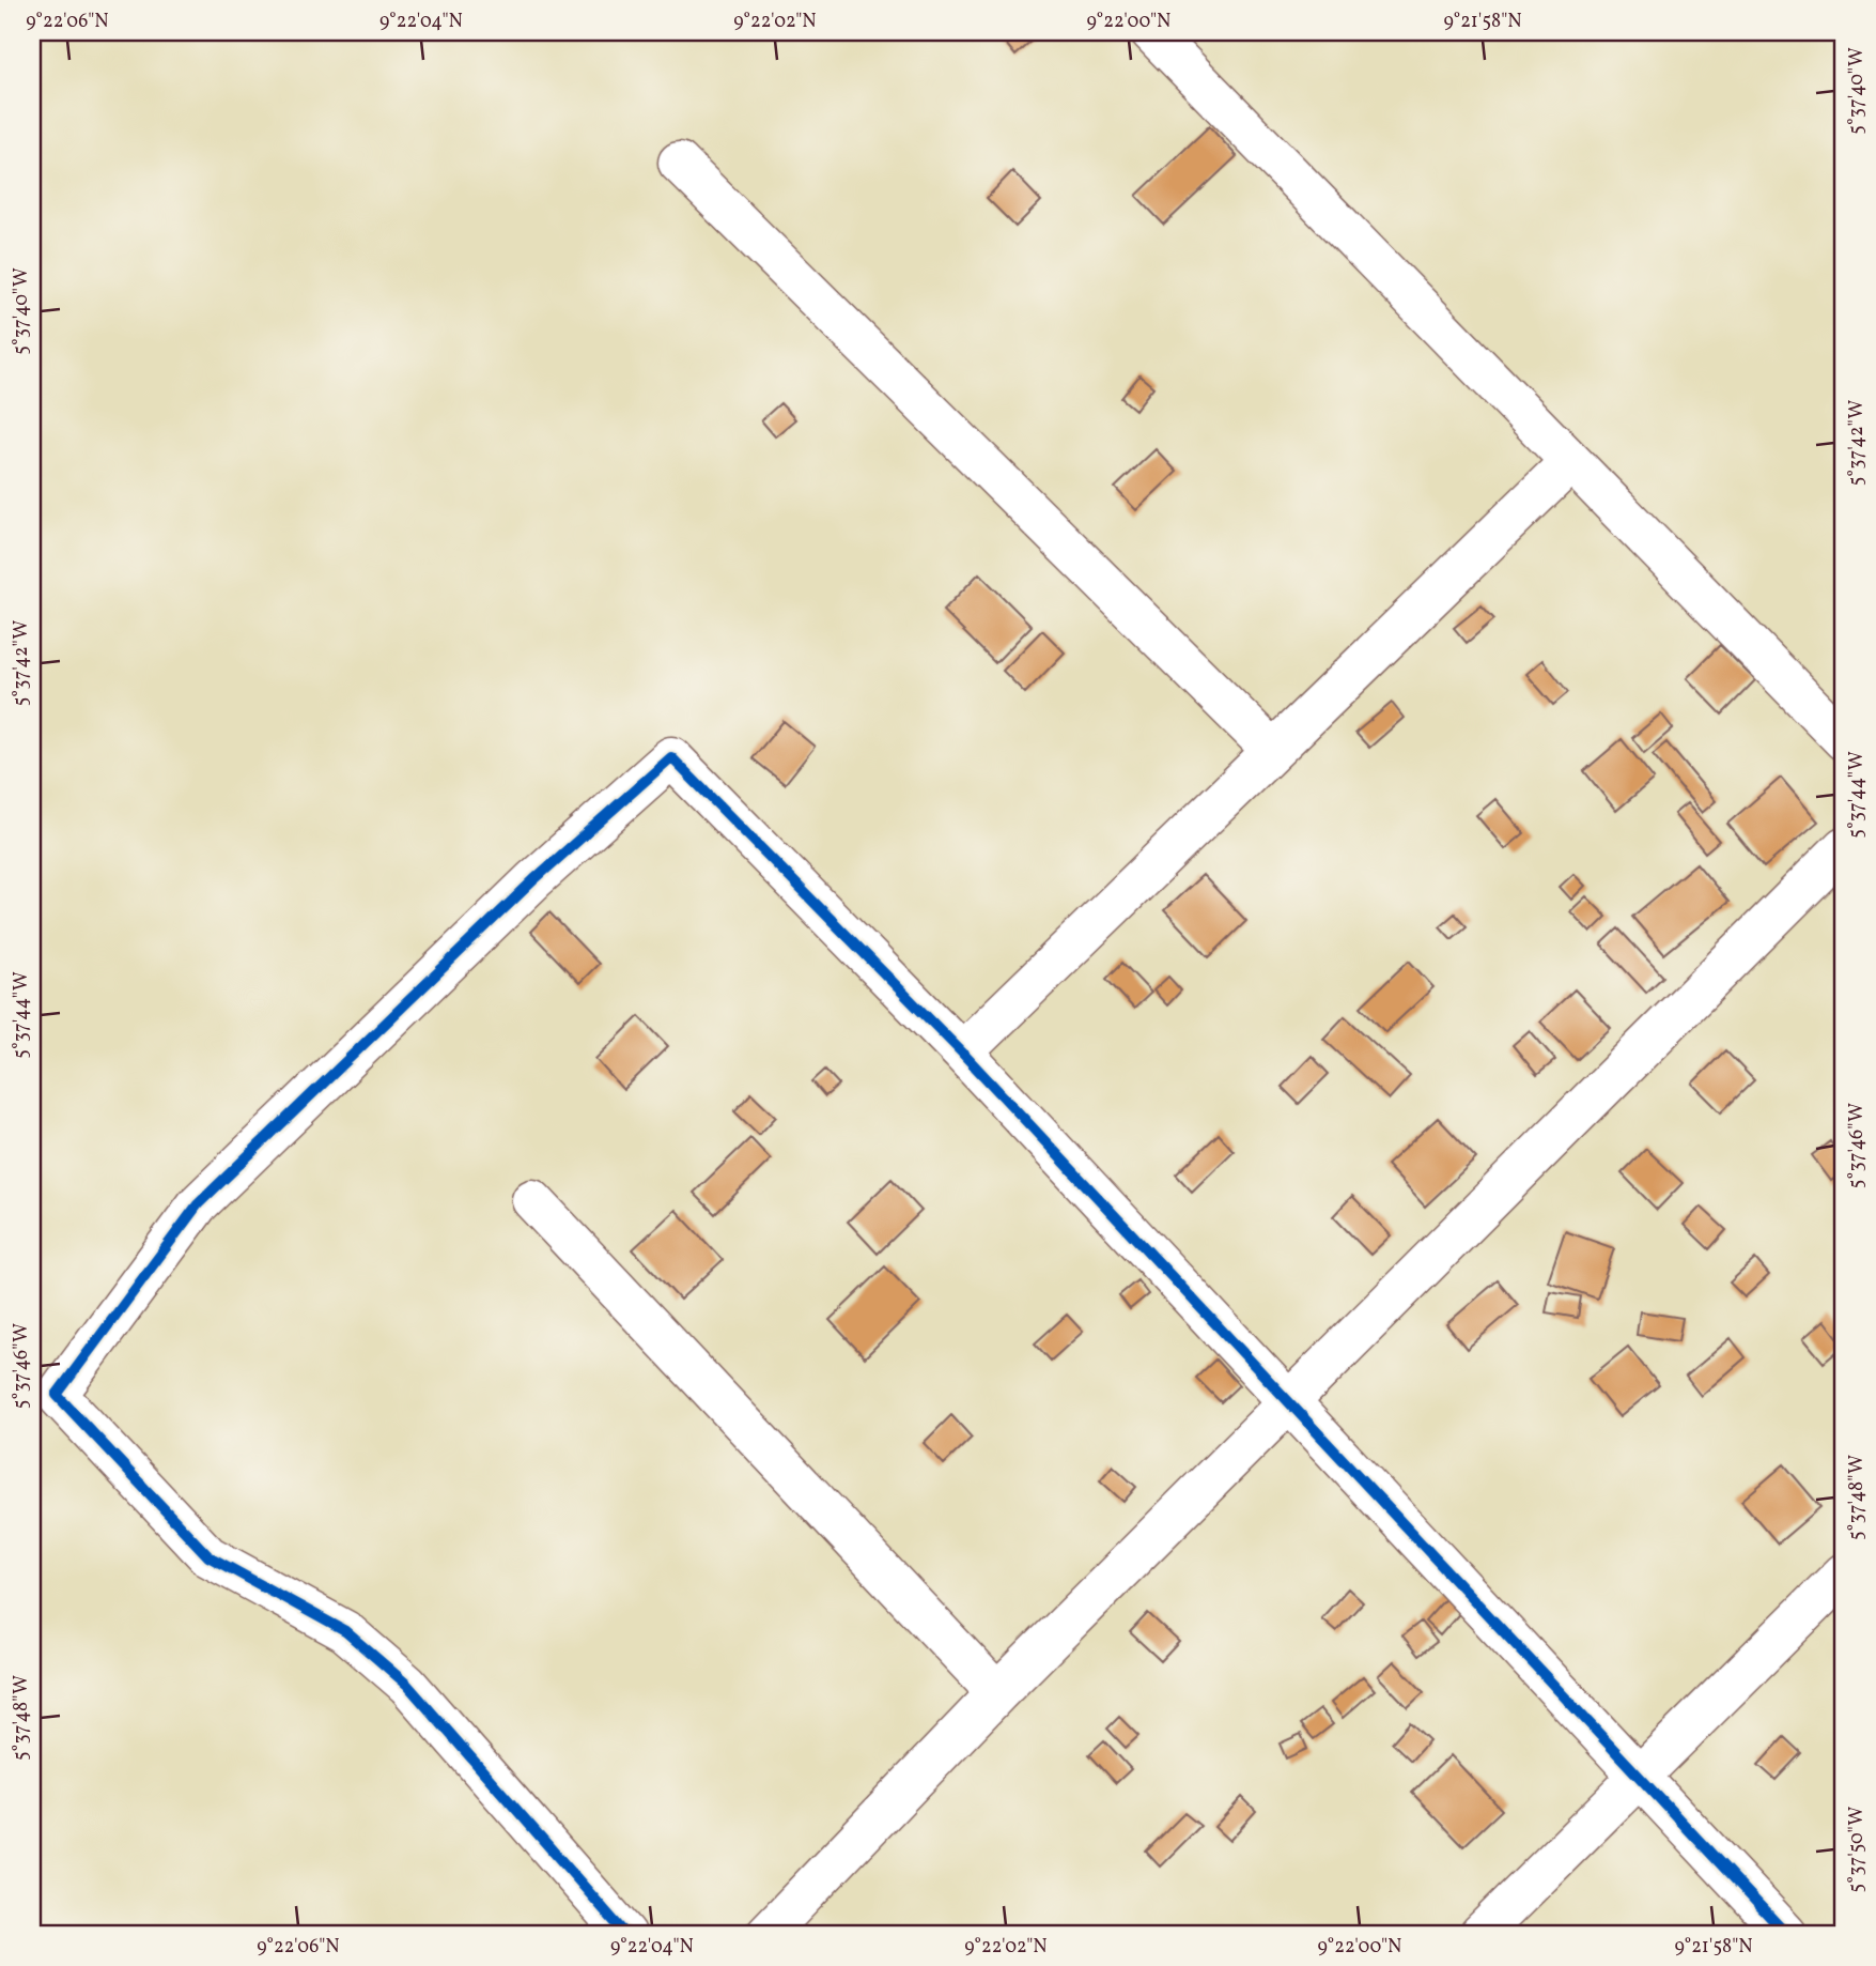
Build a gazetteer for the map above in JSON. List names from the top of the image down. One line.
{"coordinates":["9°22'06\"N","9°22'04\"N","9°22'02\"N","9°22'00\"N","9°21'58\"N","5°37'40\"W","5°37'42\"W","5°37'44\"W","5°37'46\"W","5°37'48\"W","5°37'50\"W"]}
